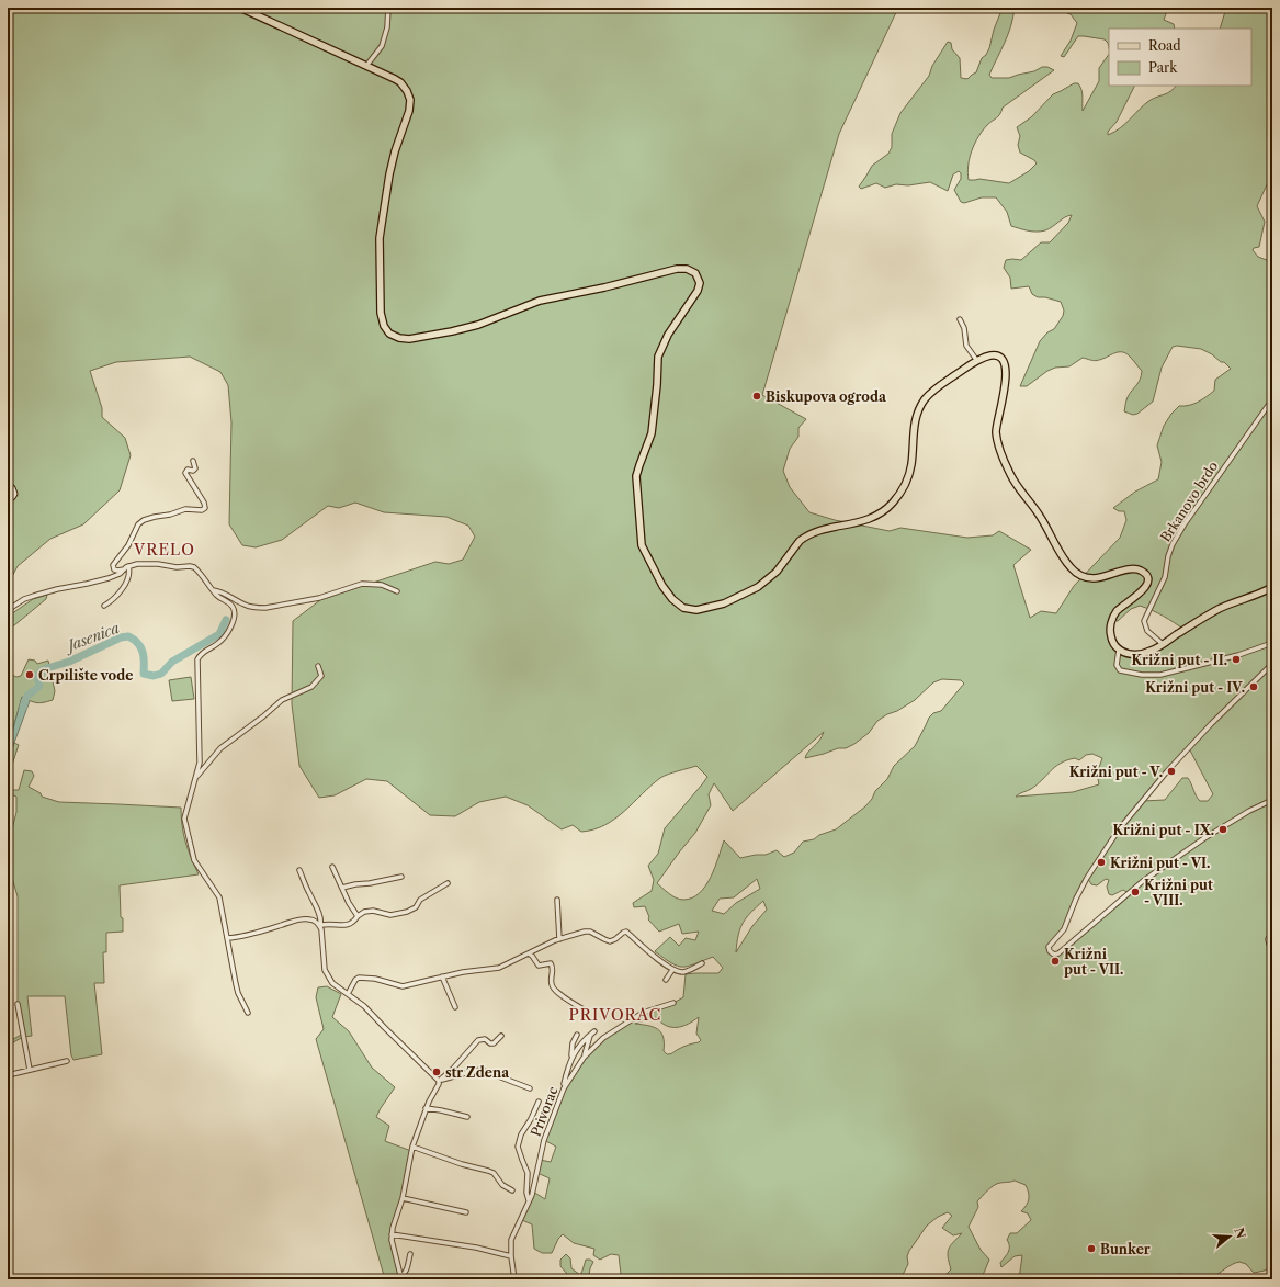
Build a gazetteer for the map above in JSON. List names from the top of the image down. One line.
{"streets":{"street":["Brkanovo brdo","Privorac"]},"districts":["VRELO","PRIVORAC"],"water":["Jasenica"],"places":["Biskupova ogroda","Križni put - II.","Crpilište vode","Križni put - IV.","Križni put - V.","Križni put - IX.","Križni put - VI.","Križni put - VIII.","Križni put - VII.","str Zdena","Bunker"],"legend":["Road","Park"],"north":"right"}
